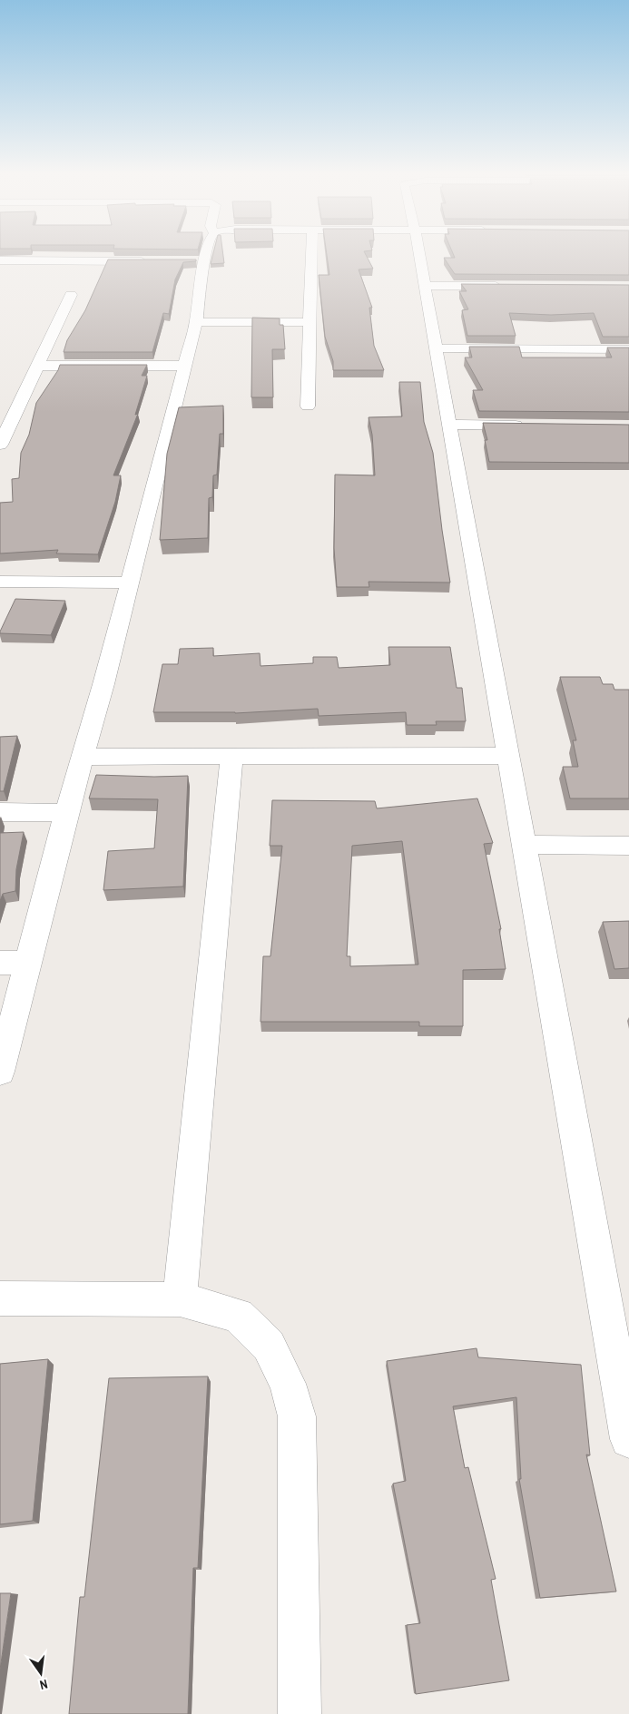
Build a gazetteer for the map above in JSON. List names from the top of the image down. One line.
{"north":"bottom"}
